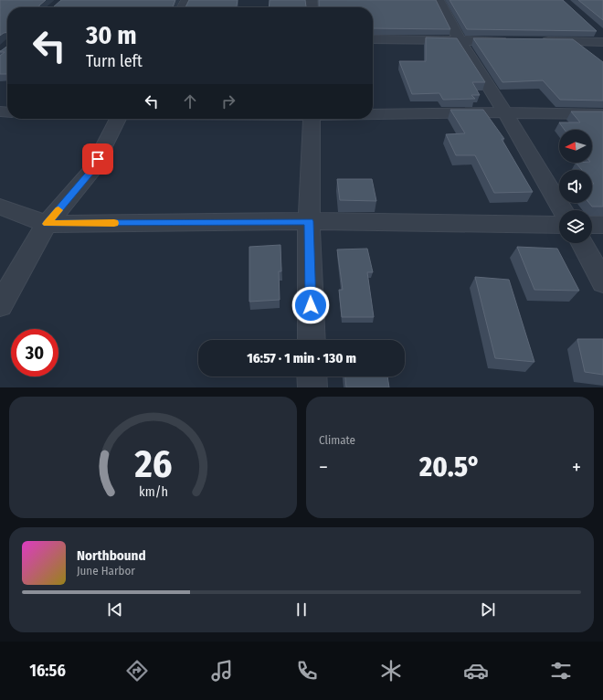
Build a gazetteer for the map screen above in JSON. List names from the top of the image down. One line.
{"north":"left","page":{"turn":["30 m","Turn left"],"limit":"30","trip":"16:57 · 1 min · 130 m","tile":"Climate","heat":["−","20.5°","+"],"song":["Northbound","June Harbor"],"tabs":"16:56","gauge":["26","km/h"]}}
